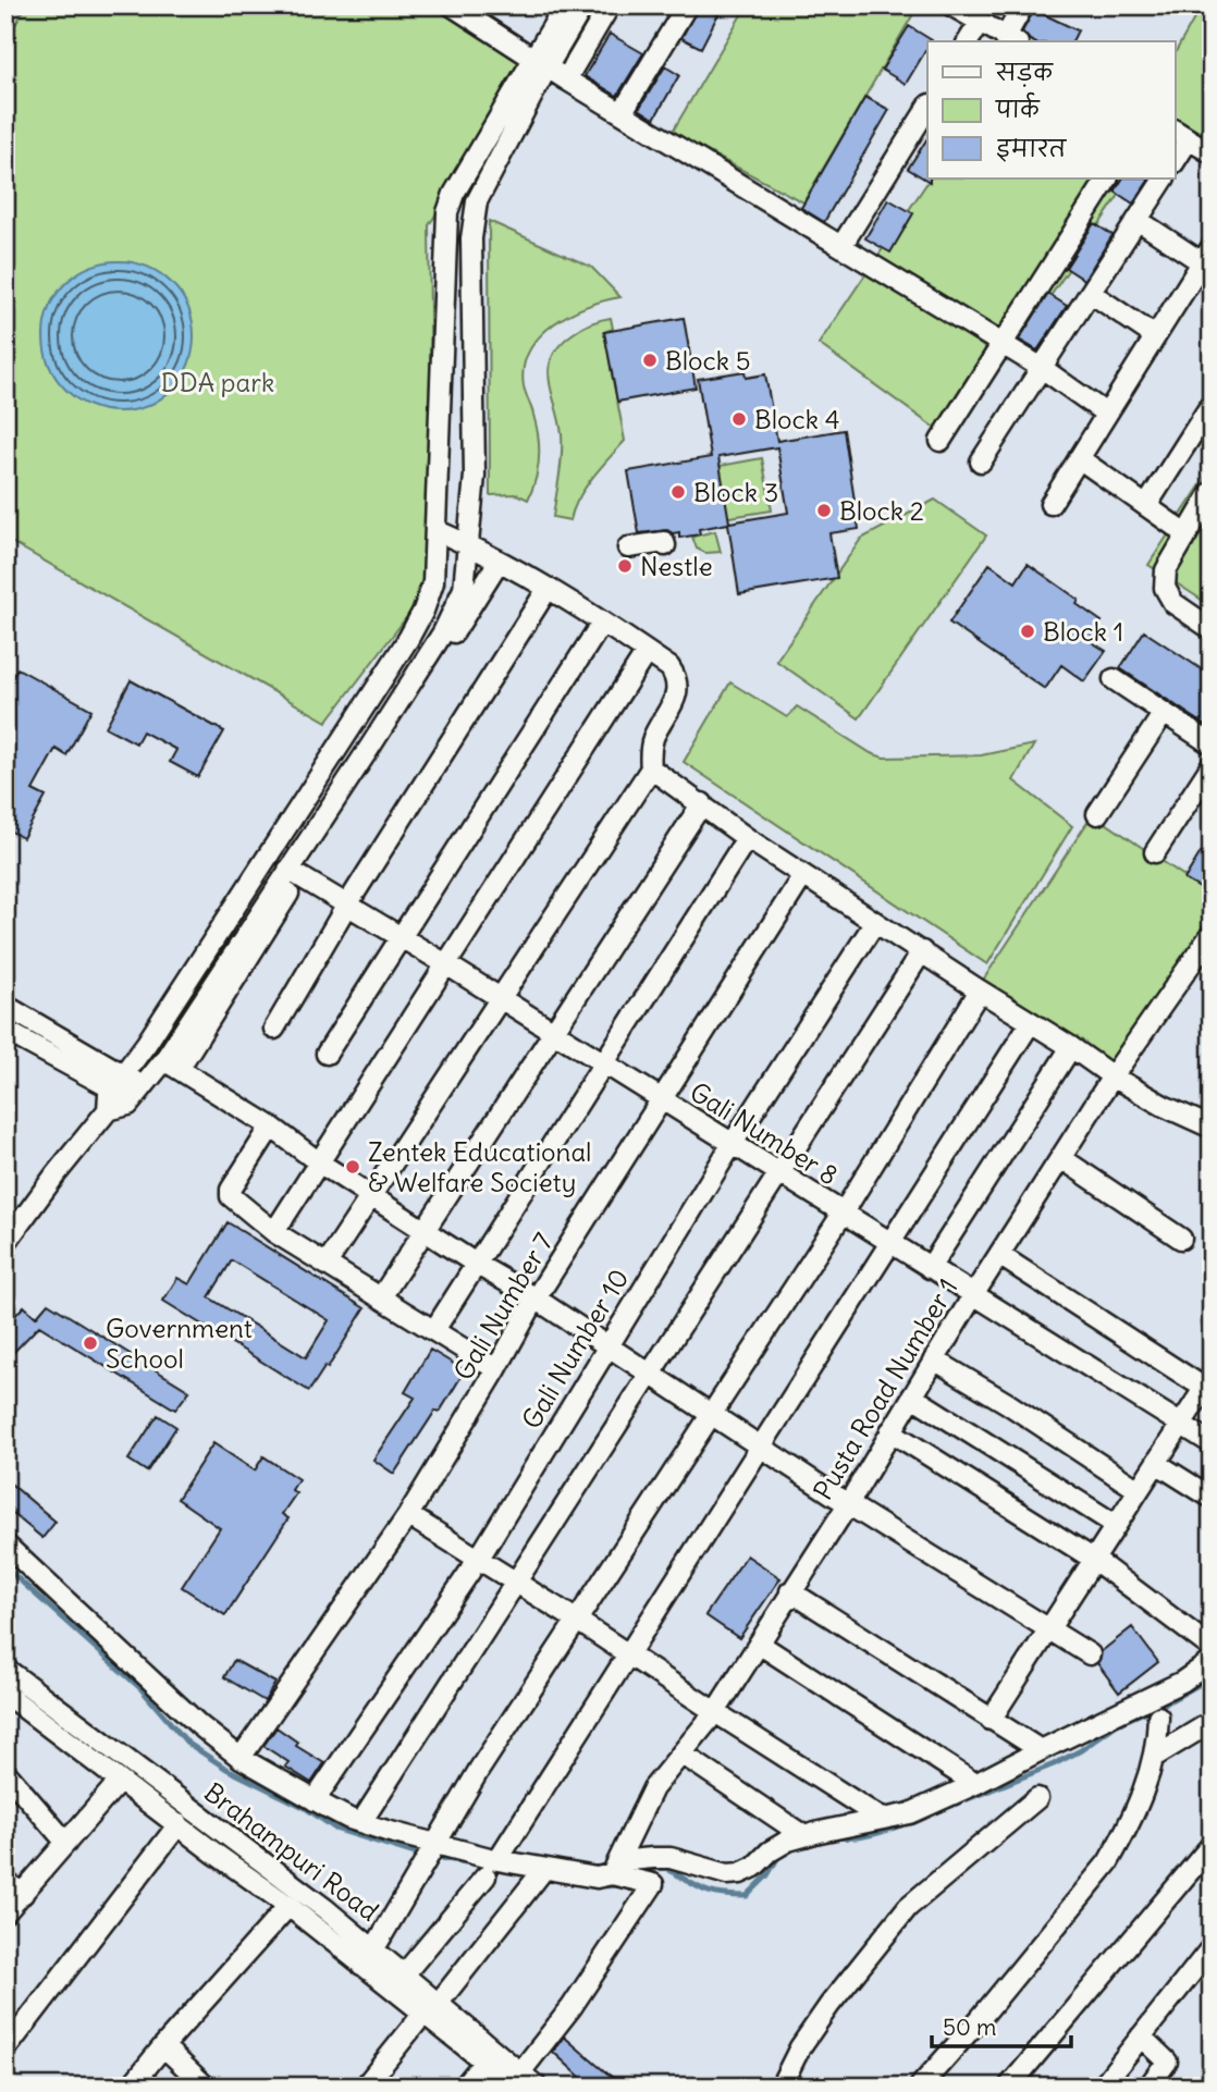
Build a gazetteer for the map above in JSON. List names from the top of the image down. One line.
{"streets":{"street":["Gali Number 8","Gali Number 7","Gali Number 10","Pusta Road Number 1","Brahampuri Road"]},"crossings":[["Gali Number 8","Gali Number 7"],["Gali Number 8","Gali Number 10"],["Gali Number 8","Pusta Road Number 1"]],"parks":["DDA park"],"places":["Block 5","Block 4","Block 3","Block 2","Nestle","Block 1","Zentek Educational & Welfare Society","Government School"],"legend":["सड़क","पार्क","इमारत"],"scale_bar":"50 m"}
